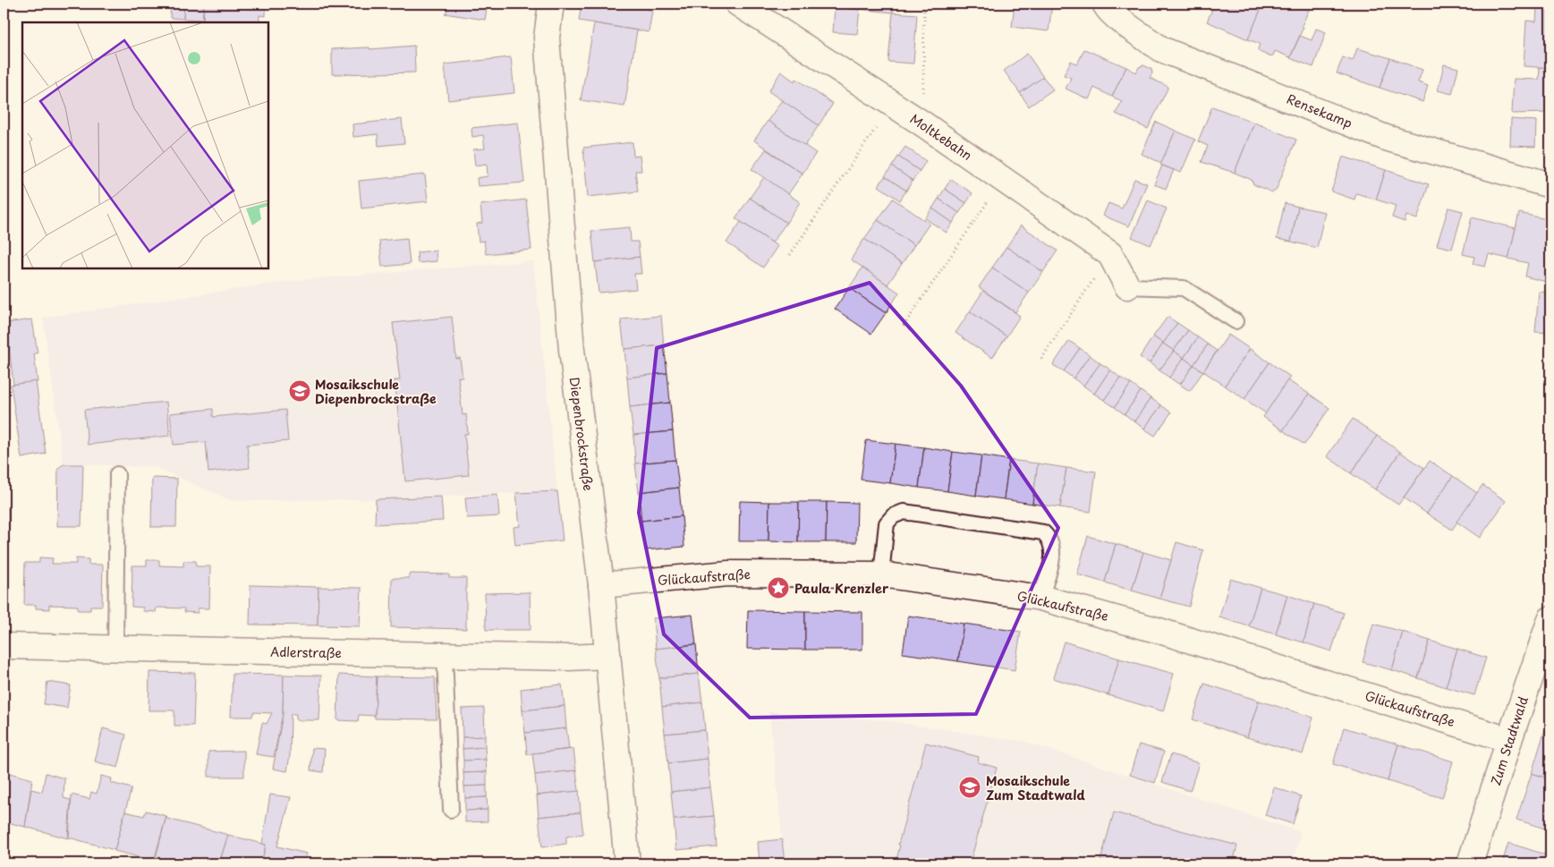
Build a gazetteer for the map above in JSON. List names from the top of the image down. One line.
{"streets":{"street":["Rensekamp","Moltkebahn","Diepenbrockstraße","Glückaufstraße","Adlerstraße","Zum Stadtwald"]},"crossings":[["Diepenbrockstraße","Glückaufstraße"],["Diepenbrockstraße","Adlerstraße"],["Glückaufstraße","Zum Stadtwald"]],"places":{"school or university":["Mosaikschule Diepenbrockstraße","Mosaikschule Zum Stadtwald"],"place":["Paula Krenzler"]}}
